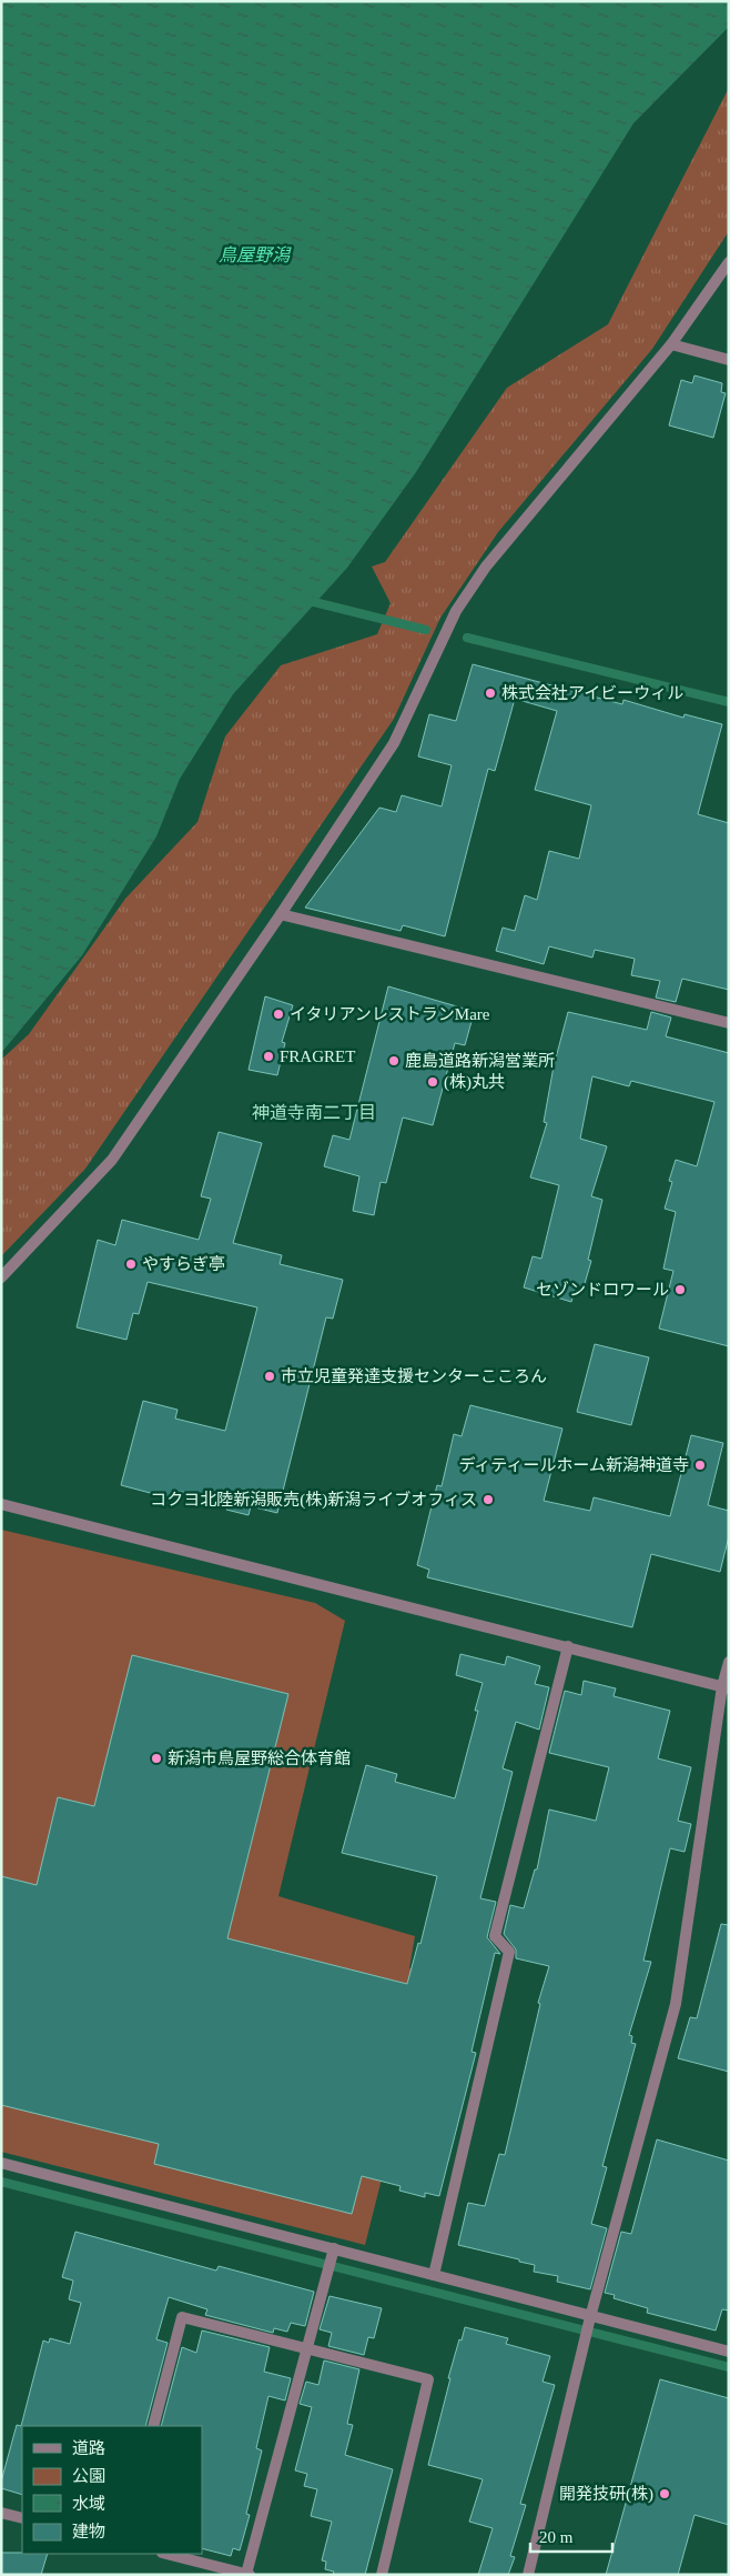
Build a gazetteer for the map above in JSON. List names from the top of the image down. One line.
{"districts":["神道寺南二丁目"],"water":["鳥屋野潟"],"places":["株式会社アイビーウィル","イタリアンレストランMare","FRAGRET","鹿島道路新潟営業所","(株)丸共","やすらぎ亭","セゾンドロワール","市立児童発達支援センターこころん","ディティールホーム新潟神道寺","コクヨ北陸新潟販売(株)新潟ライブオフィス","新潟市鳥屋野総合体育館","開発技研(株)"],"legend":["道路","公園","水域","建物"],"scale_bar":"20 m"}
